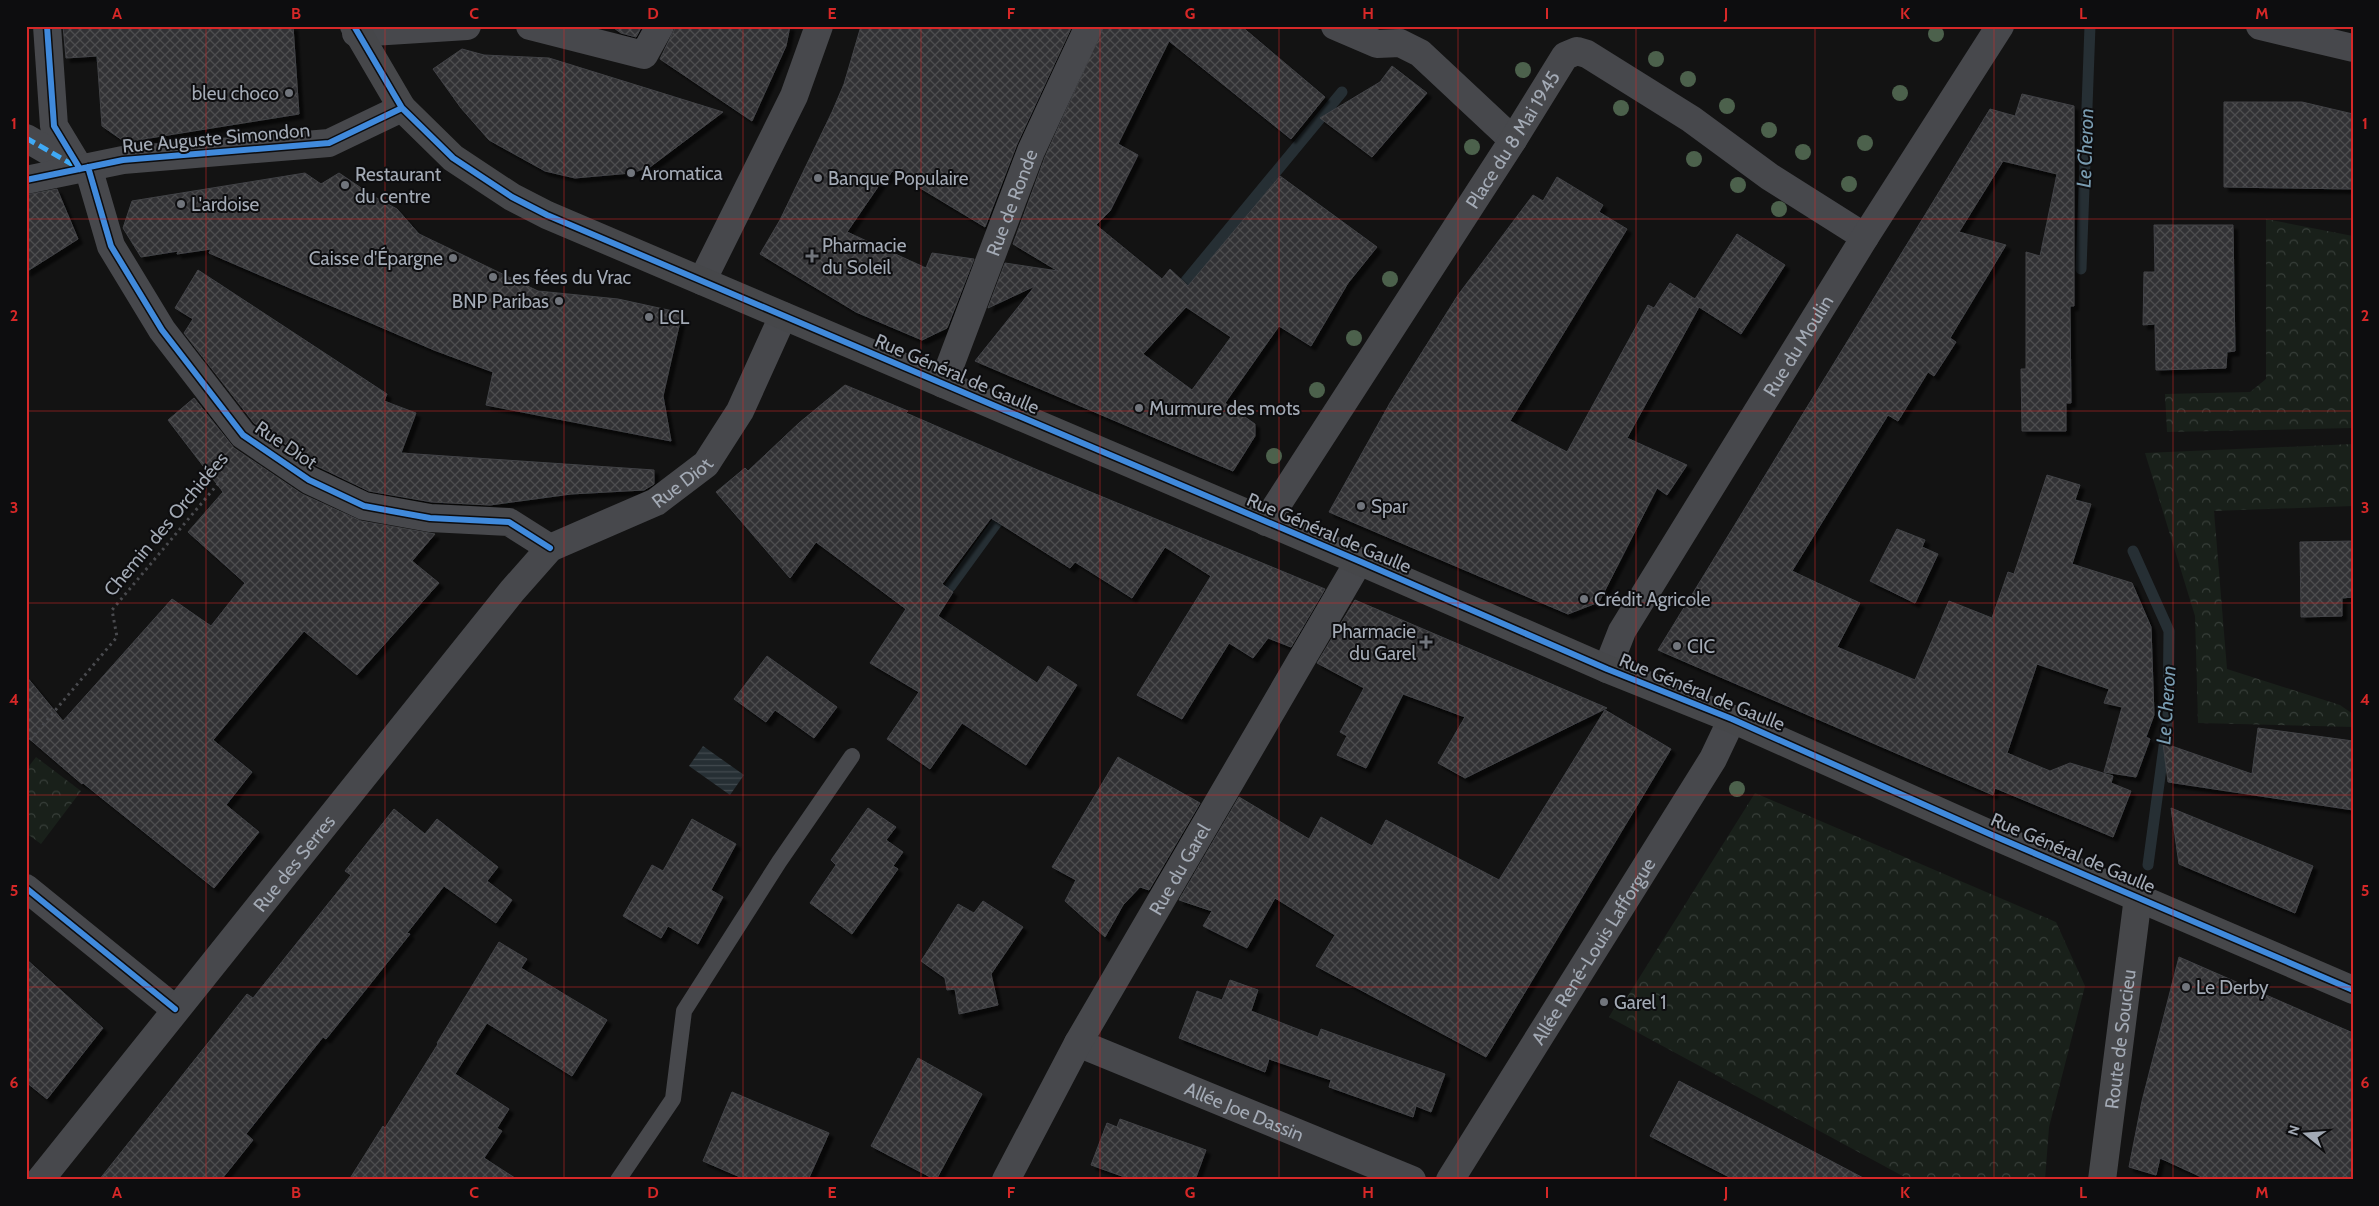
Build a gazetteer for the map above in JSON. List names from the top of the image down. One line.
{"streets":{"street":["Rue Auguste Simondon","Place du 8 Mai 1945","Rue de Ronde","Rue du Moulin","Rue Général de Gaulle","Rue Diot","Rue des Serres","Rue du Garel","Allée René-Louis Lafforgue","Route de Soucieu","Allée Joe Dassin"],"path":["Chemin des Orchidées"]},"crossings":[["Rue Auguste Simondon","Rue Général de Gaulle"],["Rue Auguste Simondon","Rue Diot"],["Place du 8 Mai 1945","Rue du Moulin"],["Place du 8 Mai 1945","Rue Général de Gaulle"],["Rue de Ronde","Rue Général de Gaulle"],["Rue du Moulin","Rue Général de Gaulle"],["Rue Général de Gaulle","Rue Diot"],["Rue Général de Gaulle","Rue du Garel"],["Rue Général de Gaulle","Allée René-Louis Lafforgue"],["Rue Général de Gaulle","Route de Soucieu"],["Rue Diot","Chemin des Orchidées"],["Rue Diot","Rue des Serres"],["Rue du Garel","Allée Joe Dassin"]],"water":["Le Cheron"],"places":{"other":["bleu choco","Aromatica","Banque Populaire","Restaurant du centre","L'ardoise","Caisse d'Épargne","Les fées du Vrac","BNP Paribas","LCL","Murmure des mots","Spar","Crédit Agricole","CIC","Le Derby","Garel 1"],"health":["Pharmacie du Soleil","Pharmacie du Garel"]},"north":"left","grid":{"columns":["A","B","C","D","E","F","G","H","I","J","K","L","M"],"rows":["1","2","3","4","5","6"]}}
